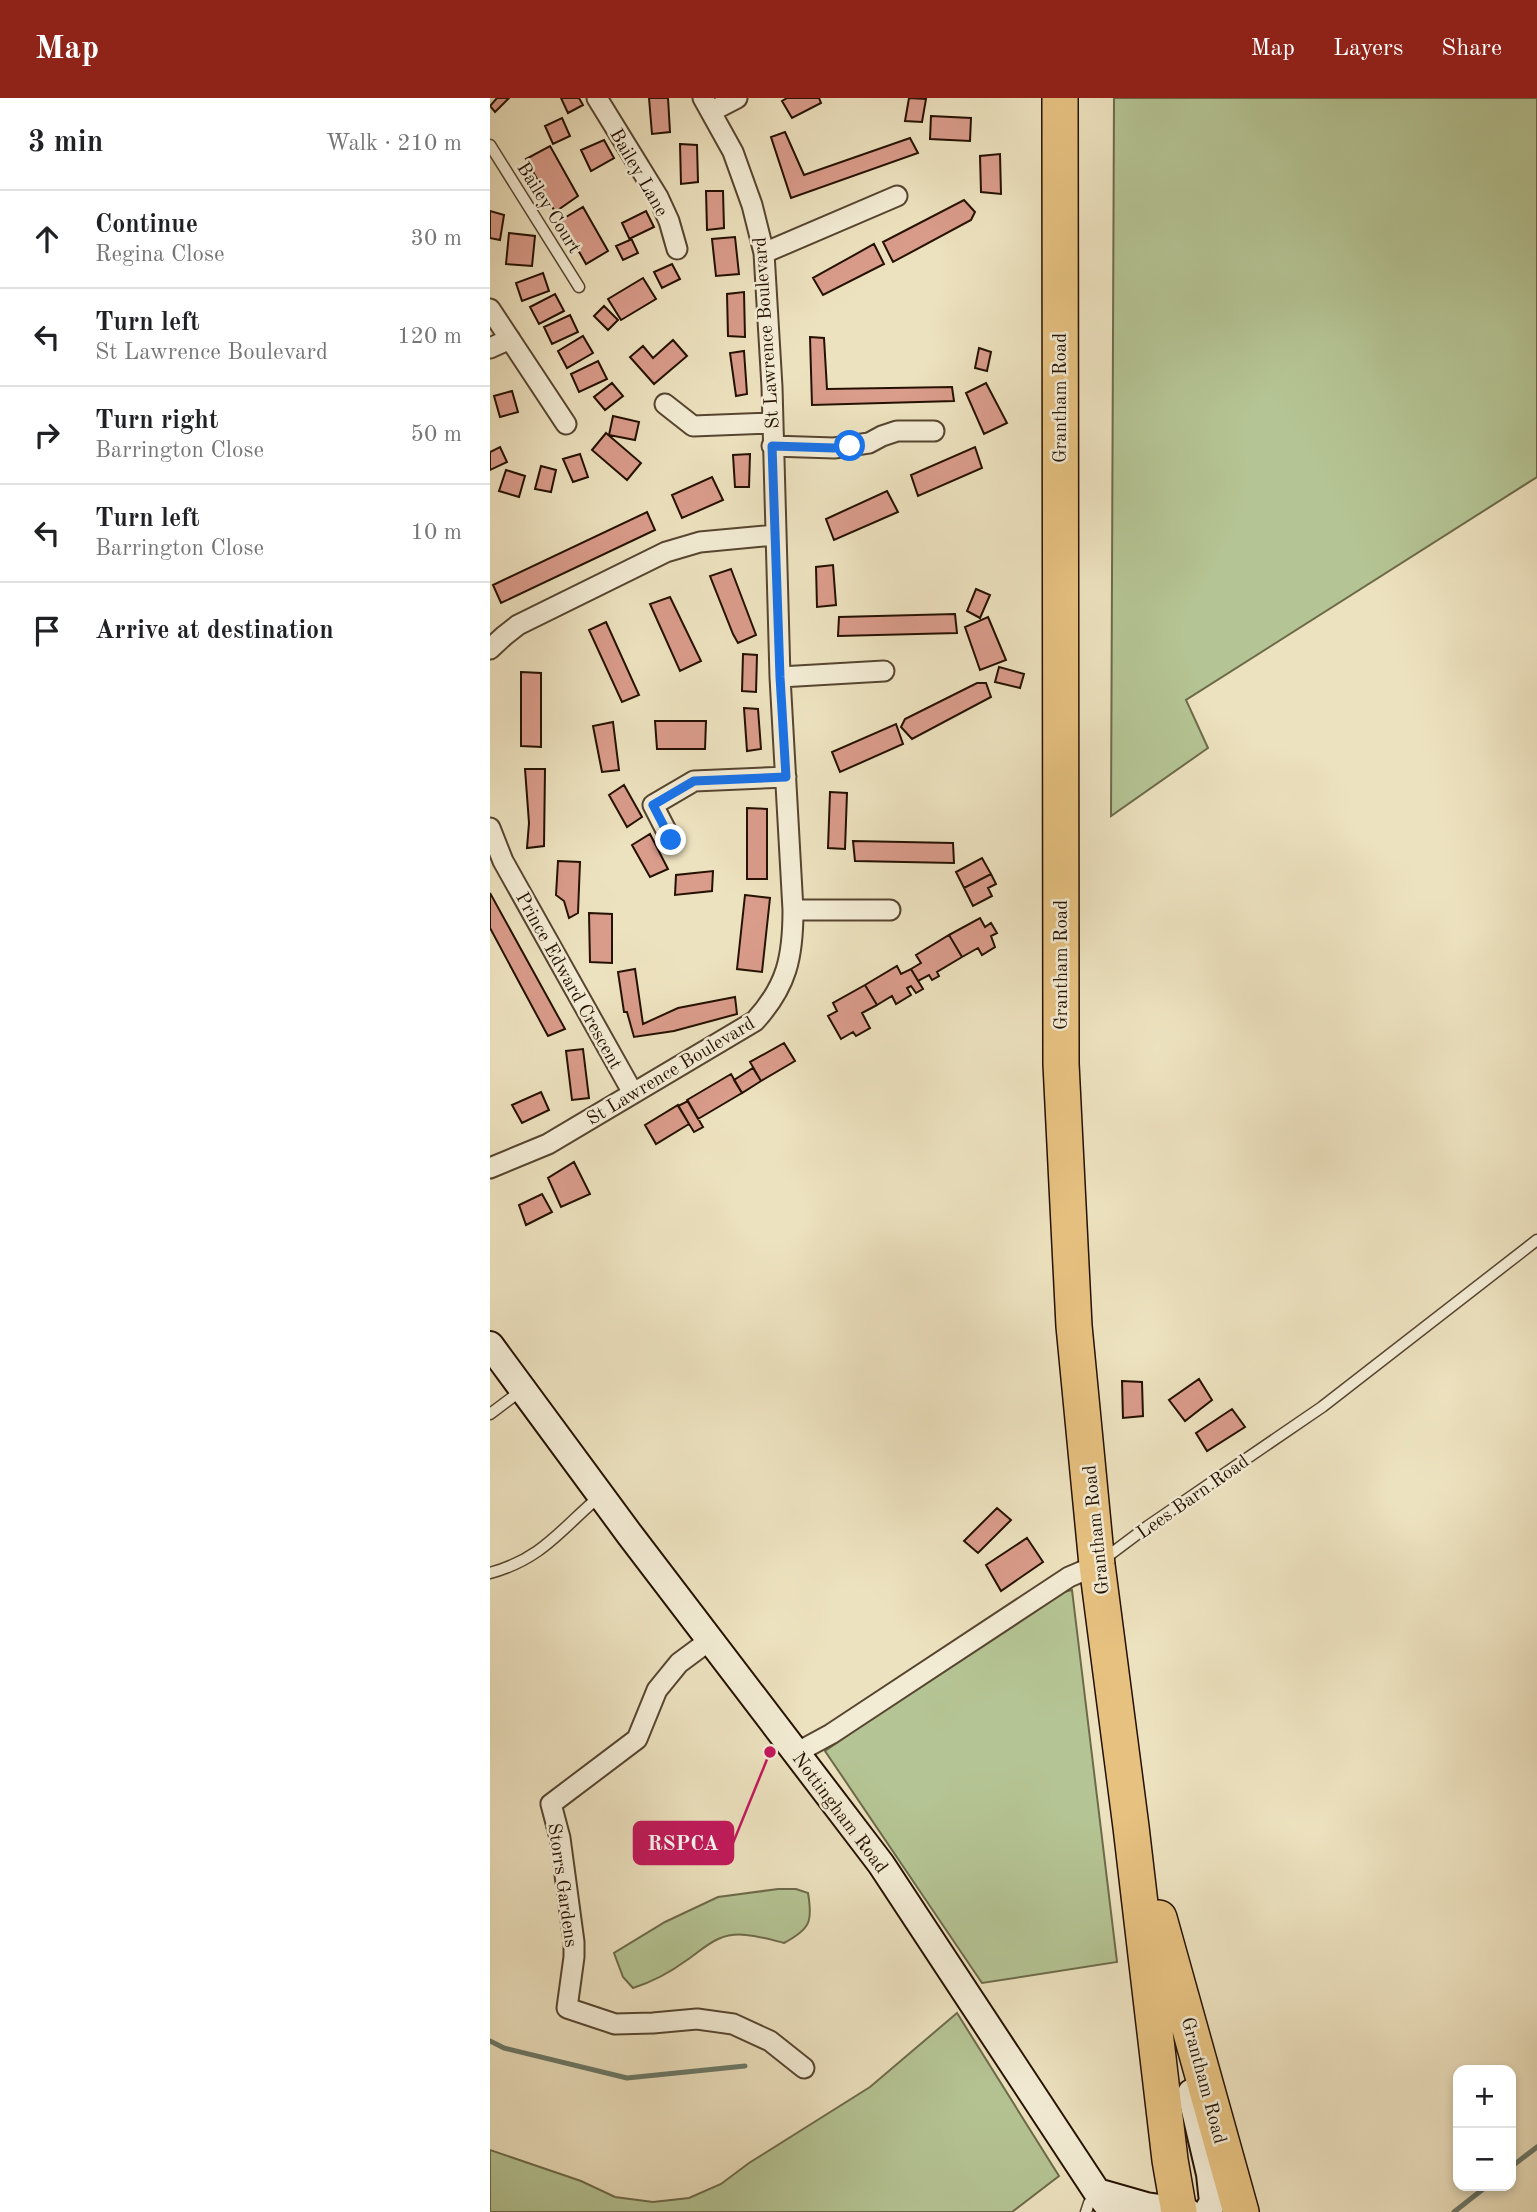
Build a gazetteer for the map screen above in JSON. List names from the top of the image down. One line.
{"streets":{"highway":["Grantham Road"],"street":["Bailey Lane","St Lawrence Boulevard","Prince Edward Crescent","Lees Barn Road","Nottingham Road","Storrs Gardens"],"lane":["Bailey Court"]},"crossings":[["St Lawrence Boulevard","Prince Edward Crescent"],["Grantham Road","Lees Barn Road"],["Grantham Road","Nottingham Road"],["Lees Barn Road","Nottingham Road"],["Nottingham Road","Storrs Gardens"]],"places":["RSPCA"],"page":{"header":"Map","nav":["Map","Layers","Share"],"heading":["3 min","Walk · 210 m"],"list":[["Continue","Regina Close","30 m"],["Turn left","St Lawrence Boulevard","120 m"],["Turn right","Barrington Close","50 m"],["Turn left","Barrington Close","10 m"],"Arrive at destination"],"map_buttons":["+","−"]}}
